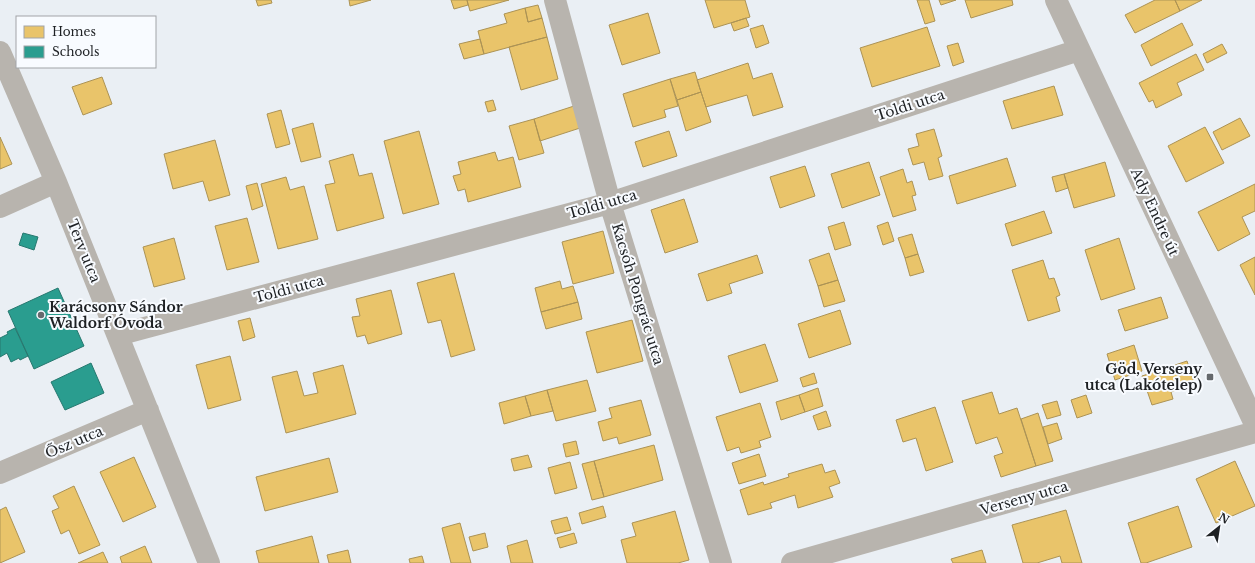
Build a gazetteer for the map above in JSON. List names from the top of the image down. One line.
{"streets":{"street":["Toldi utca","Ady Endre út","Terv utca","Kacsóh Pongrác utca","Ősz utca","Verseny utca"]},"crossings":[["Toldi utca","Ady Endre út"],["Toldi utca","Terv utca"],["Toldi utca","Kacsóh Pongrác utca"],["Terv utca","Ősz utca"]],"places":{"other":["Karácsony Sándor Waldorf Óvoda"],"transit":["Göd, Verseny utca (Lakótelep)"]},"legend":["Homes","Schools"],"north":"top right"}
